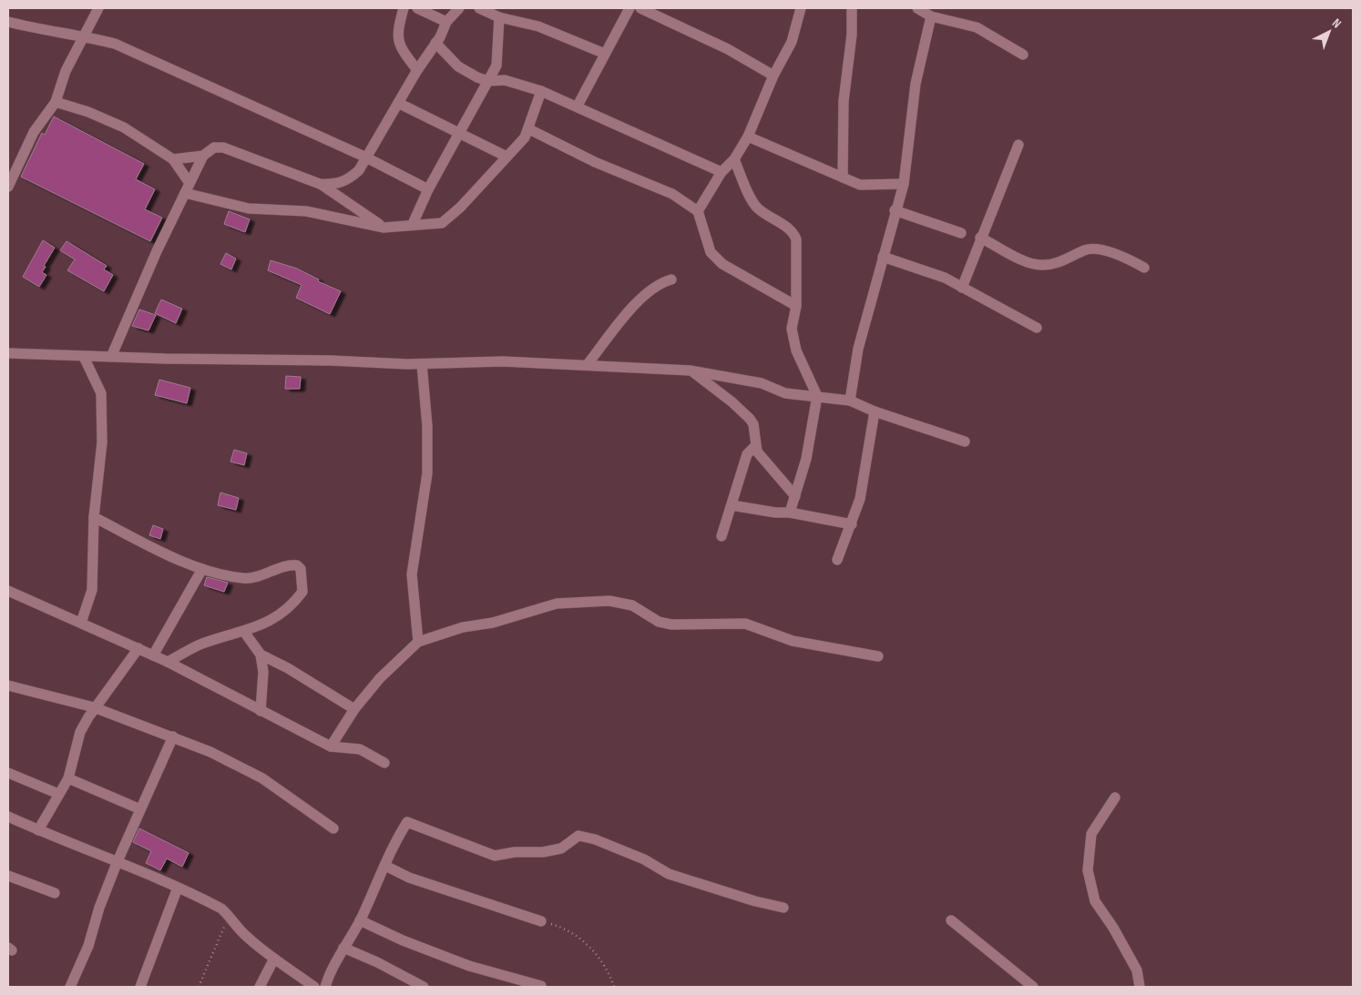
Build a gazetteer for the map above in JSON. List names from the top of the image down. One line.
{"north":"top right"}
